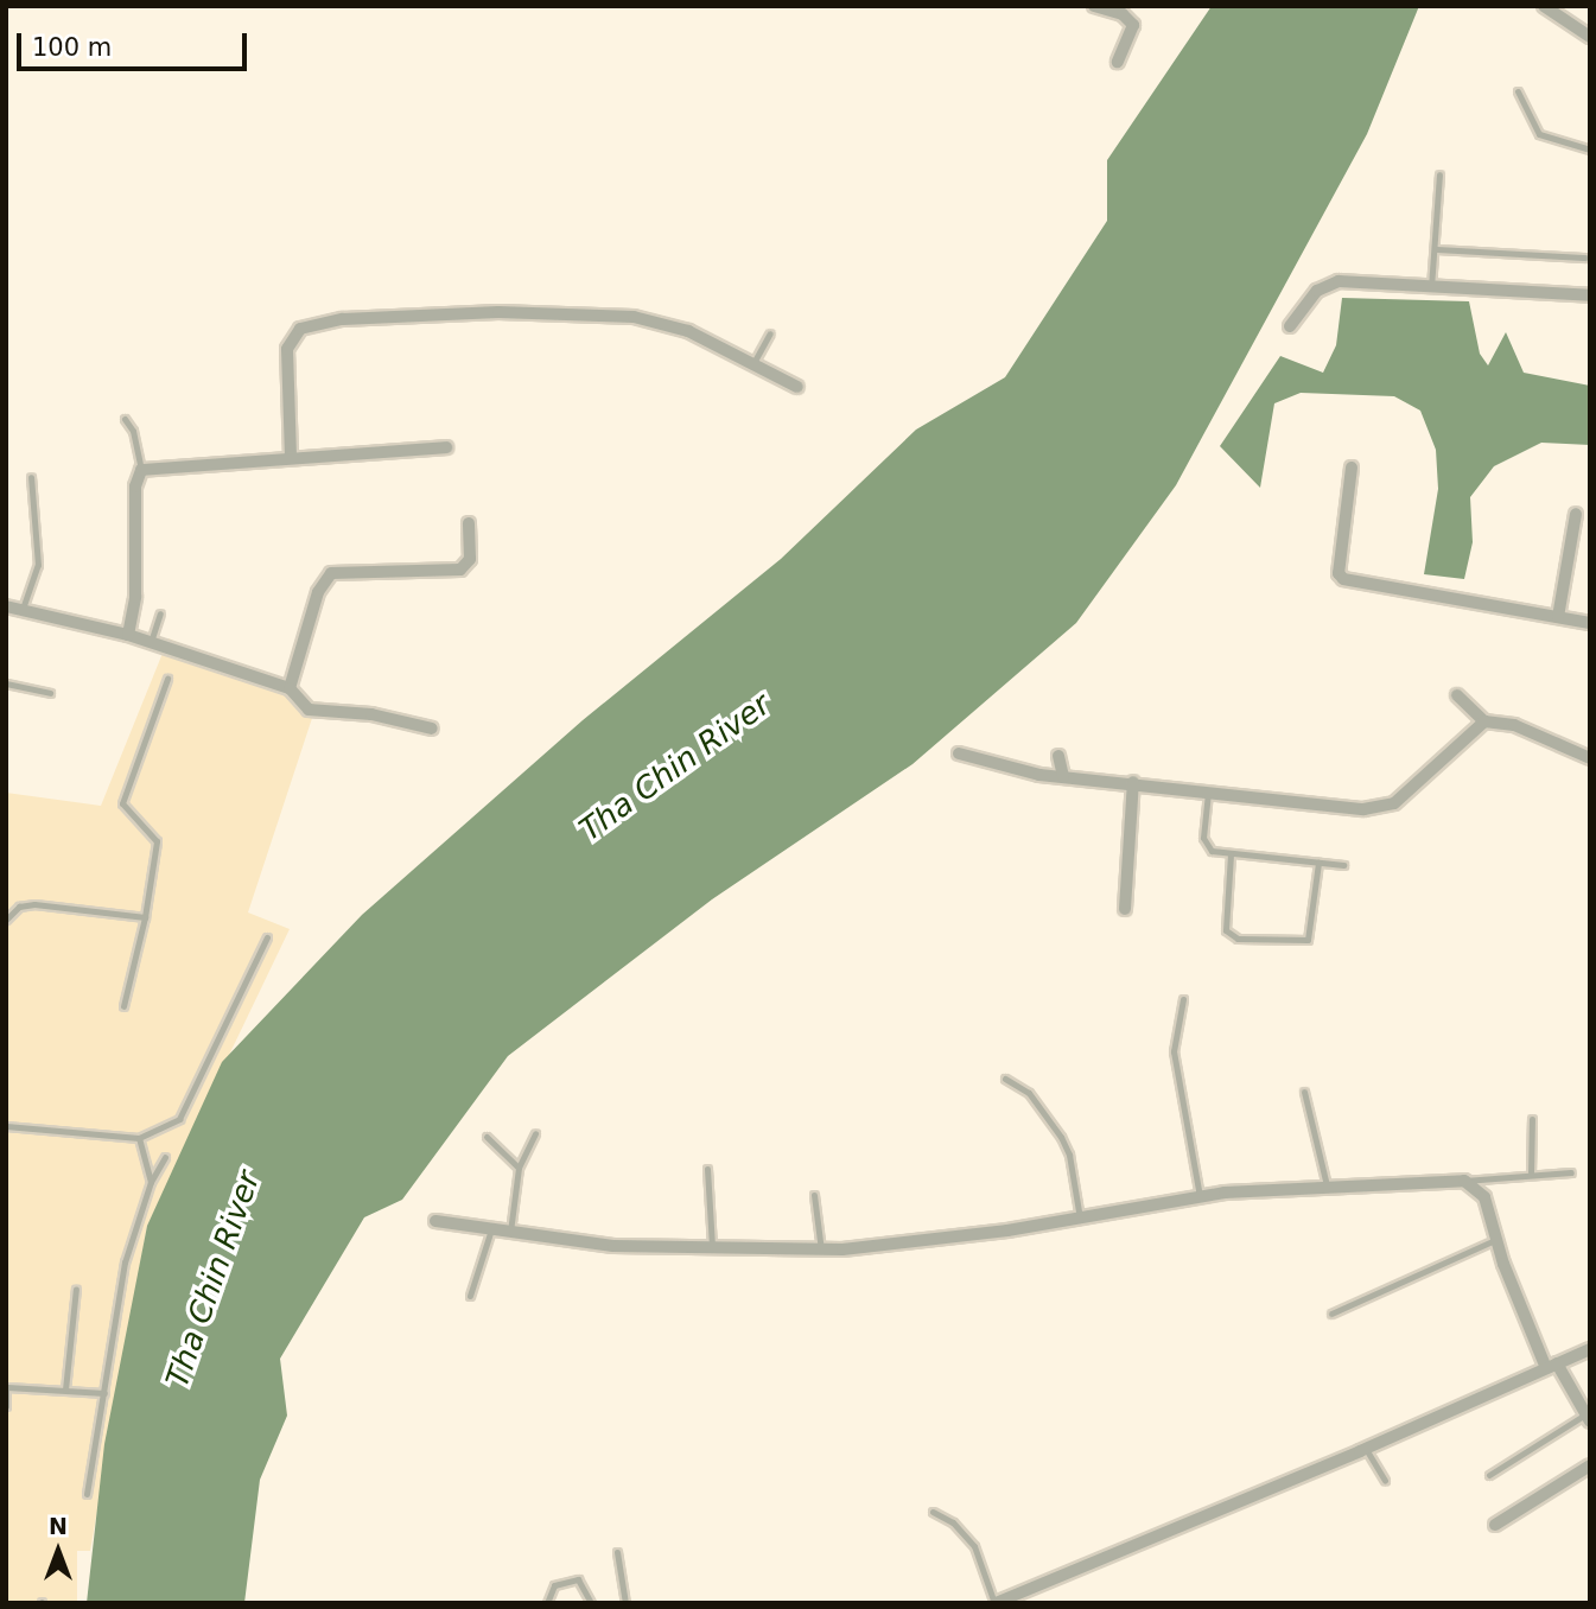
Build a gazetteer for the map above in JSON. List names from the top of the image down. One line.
{"water":["Tha Chin River"],"scale_bar":"100 m","north":"top"}
